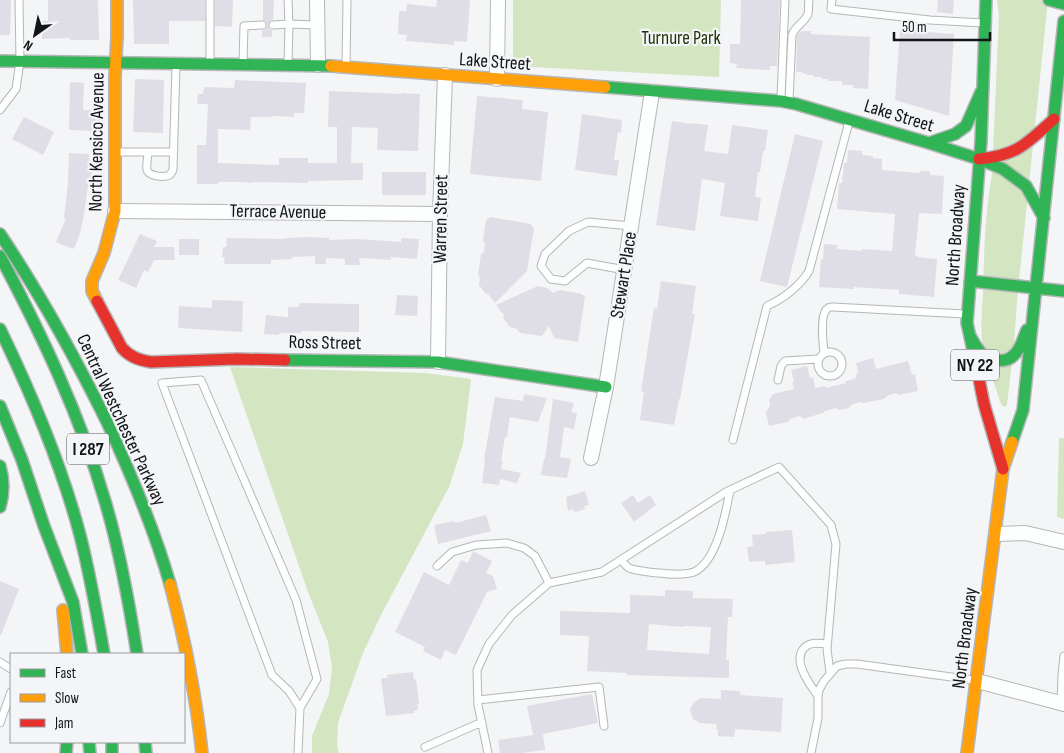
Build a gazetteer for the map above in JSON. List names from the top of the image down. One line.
{"streets":{"main road":["Lake Street","North Kensico Avenue","North Broadway","Ross Street","NY 22","Central Westchester Parkway","I 287"],"street":["Terrace Avenue","Warren Street","Stewart Place"]},"crossings":[["Lake Street","North Kensico Avenue"],["Lake Street","Warren Street"],["Lake Street","North Broadway"],["Lake Street","Stewart Place"],["North Kensico Avenue","Terrace Avenue"],["North Kensico Avenue","Ross Street"],["Terrace Avenue","Warren Street"],["Warren Street","Ross Street"],["Stewart Place","Ross Street"]],"parks":["Turnure Park"],"legend":["Fast","Slow","Jam"],"scale_bar":"50 m","north":"bottom left"}
